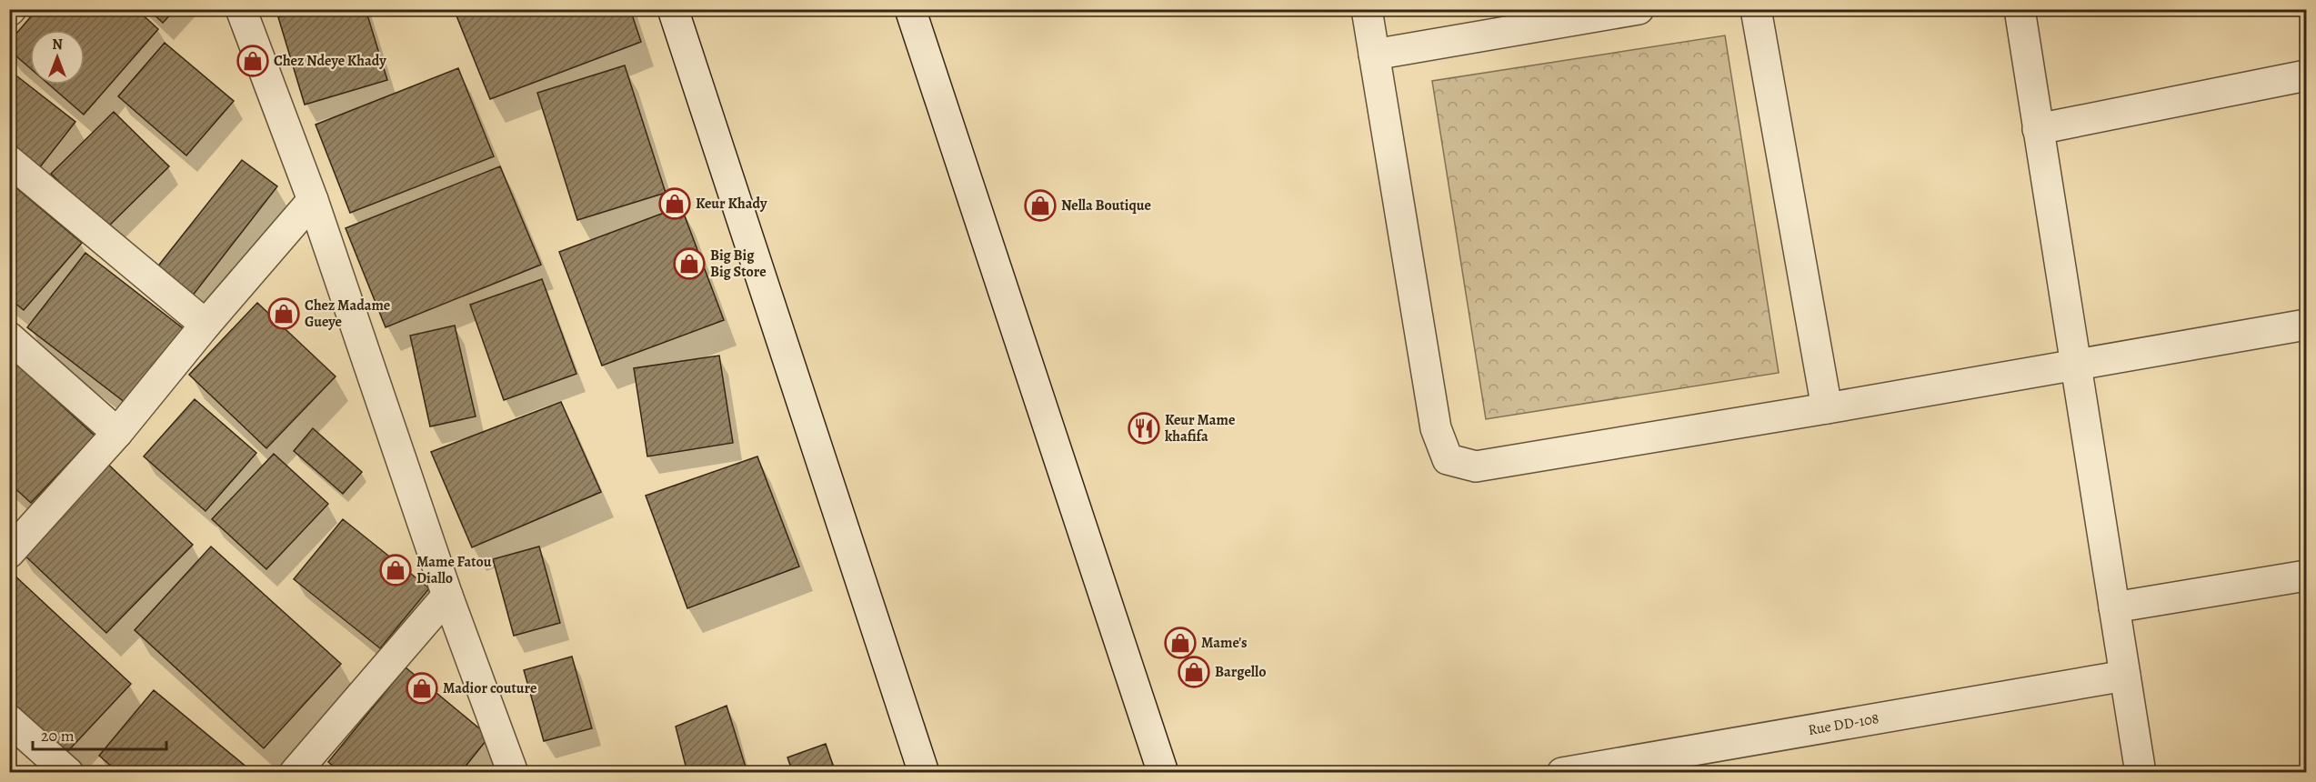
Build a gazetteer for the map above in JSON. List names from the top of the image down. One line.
{"streets":{"street":["Rue DD-108"]},"places":{"shop":["Chez Ndeye Khady","Keur Khady","Nella Boutique","Big Big Big Store","Chez Madame Gueye","Mame Fatou Diallo","Mame's","Bargello","Madior couture"],"restaurant":["Keur Mame khafifa"]},"scale_bar":"20 m","north":"top"}
